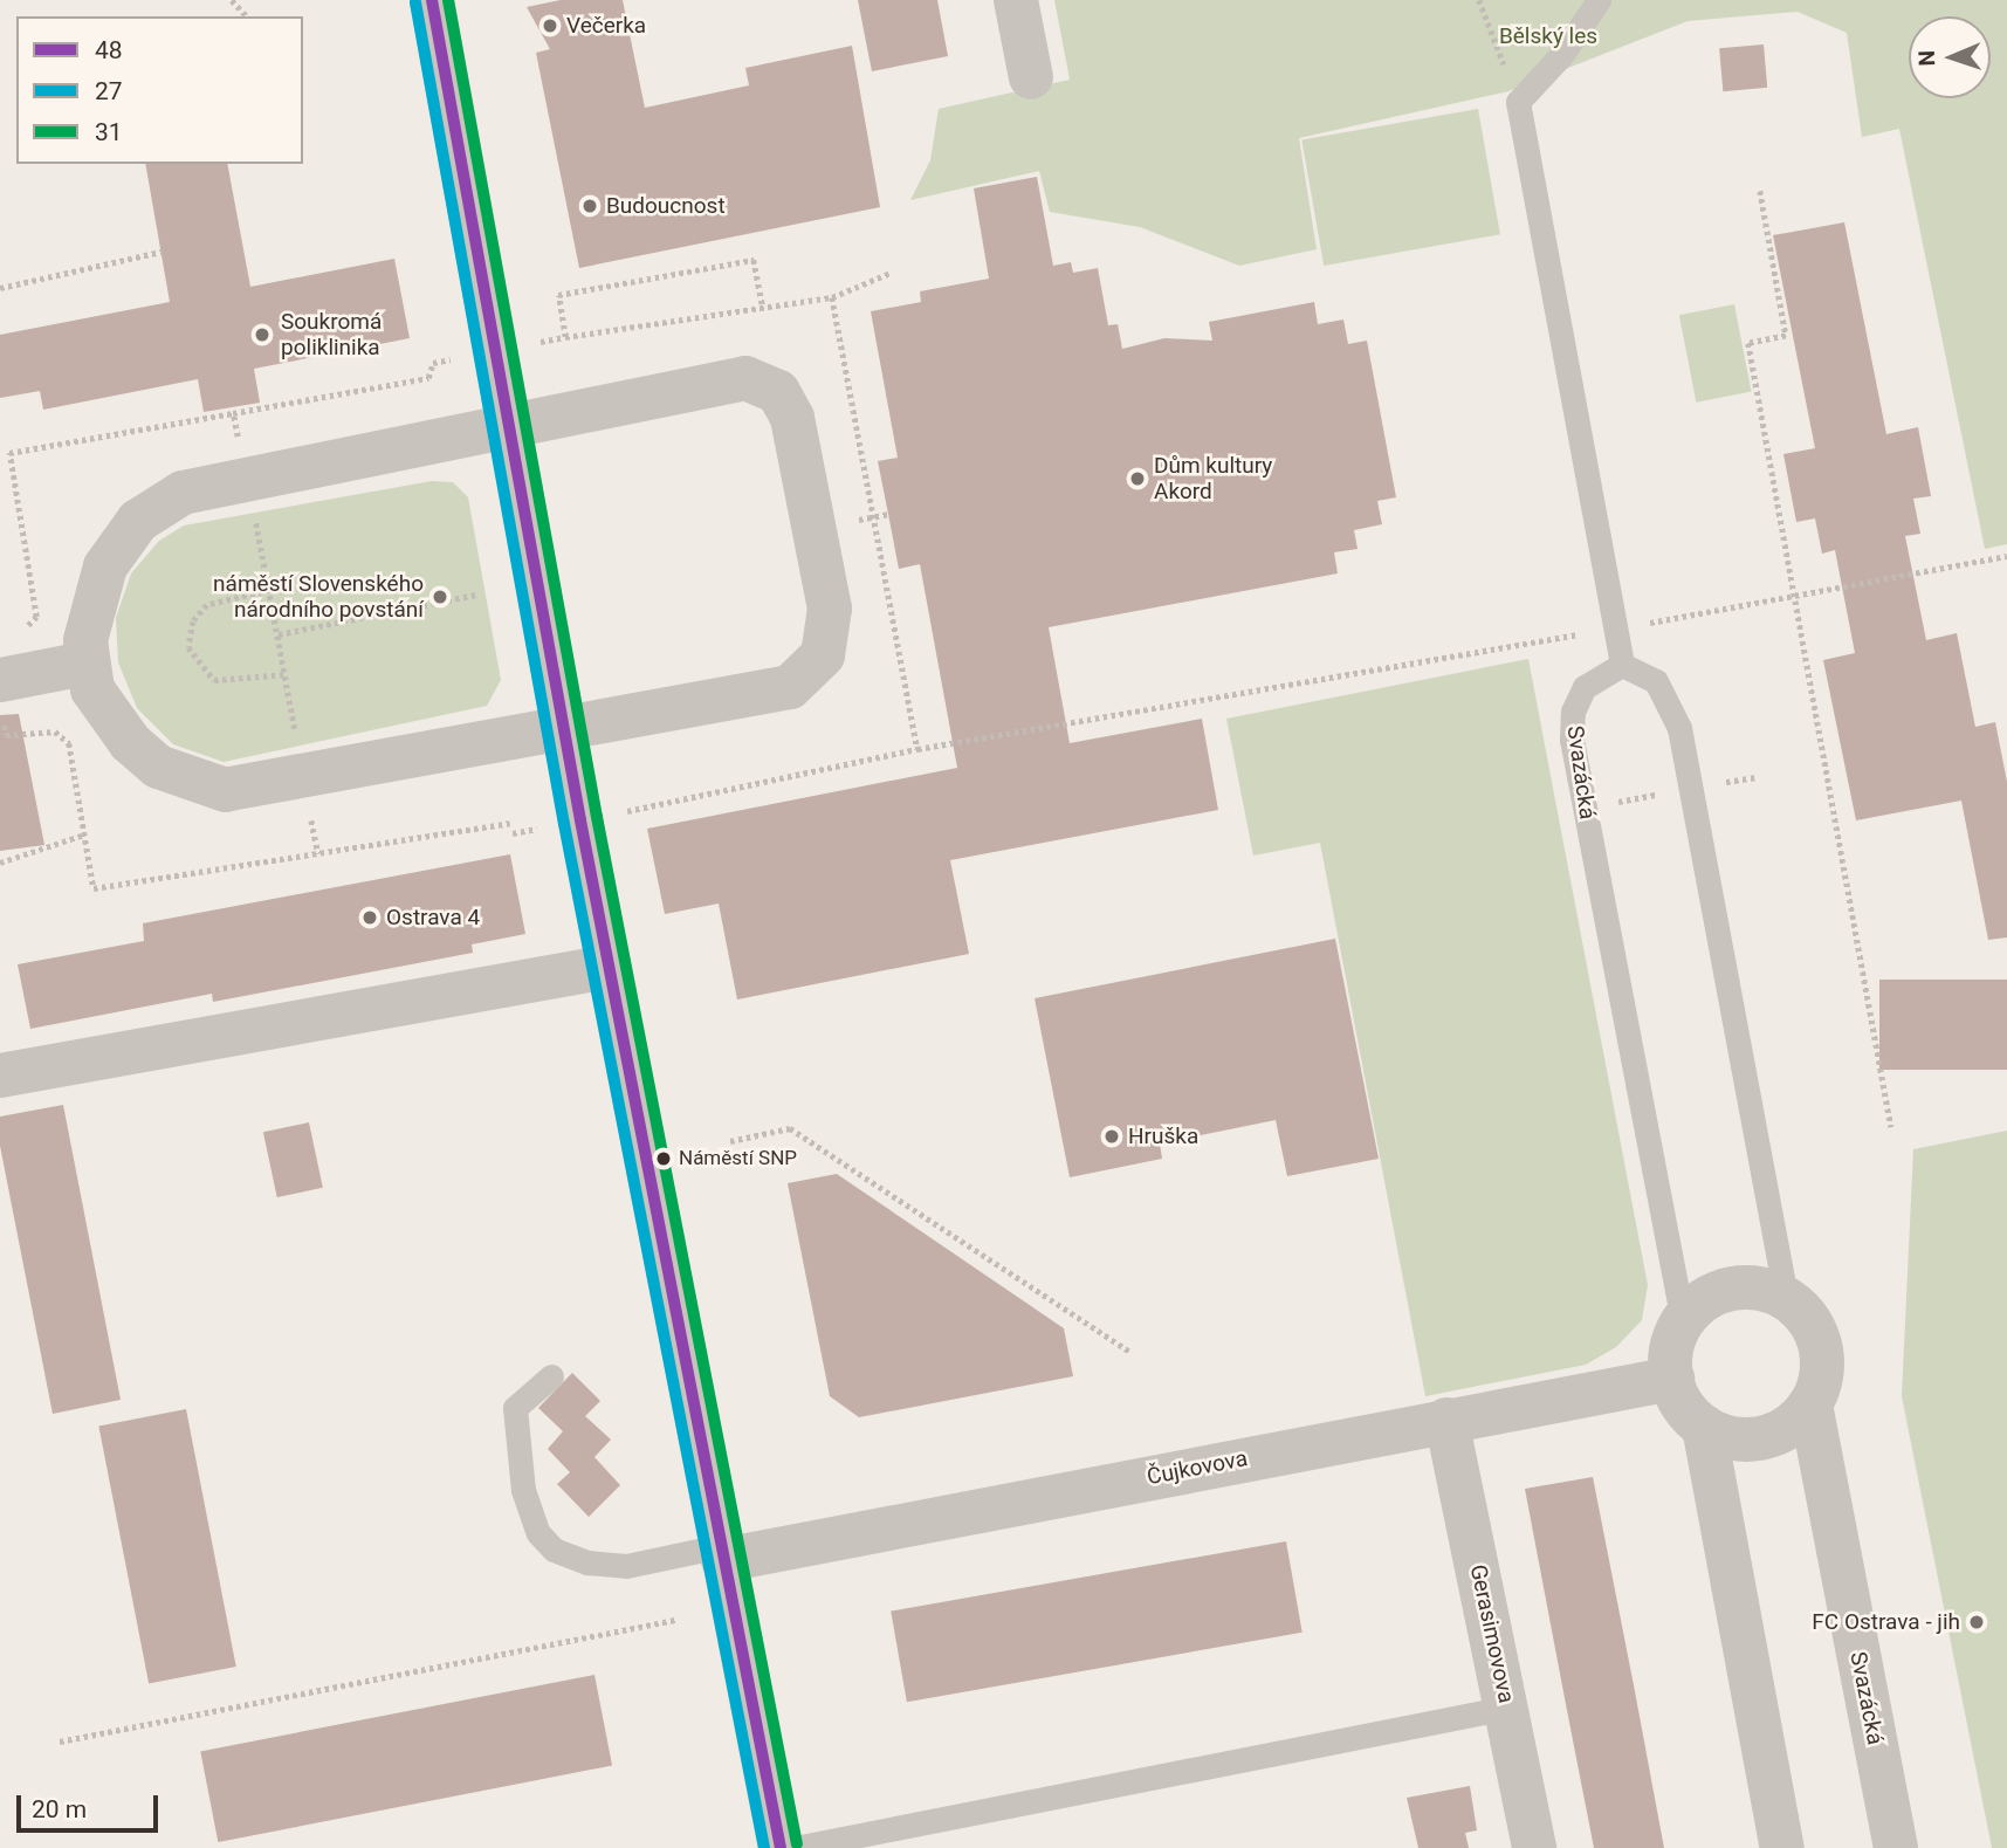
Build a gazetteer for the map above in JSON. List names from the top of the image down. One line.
{"streets":{"street":["Svazácká","Čujkovova","Gerasimovova"]},"crossings":[["Svazácká","Čujkovova"],["Čujkovova","Gerasimovova"]],"parks":["Bělský les"],"places":["Večerka","Budoucnost","Soukromá poliklinika","Dům kultury Akord","náměstí Slovenského národního povstání","Ostrava 4","Hruška","Náměstí SNP","FC Ostrava - jih"],"lines":["transit line 48","transit line 31","transit line 27"],"legend":["48","27","31"],"scale_bar":"20 m","north":"left"}
